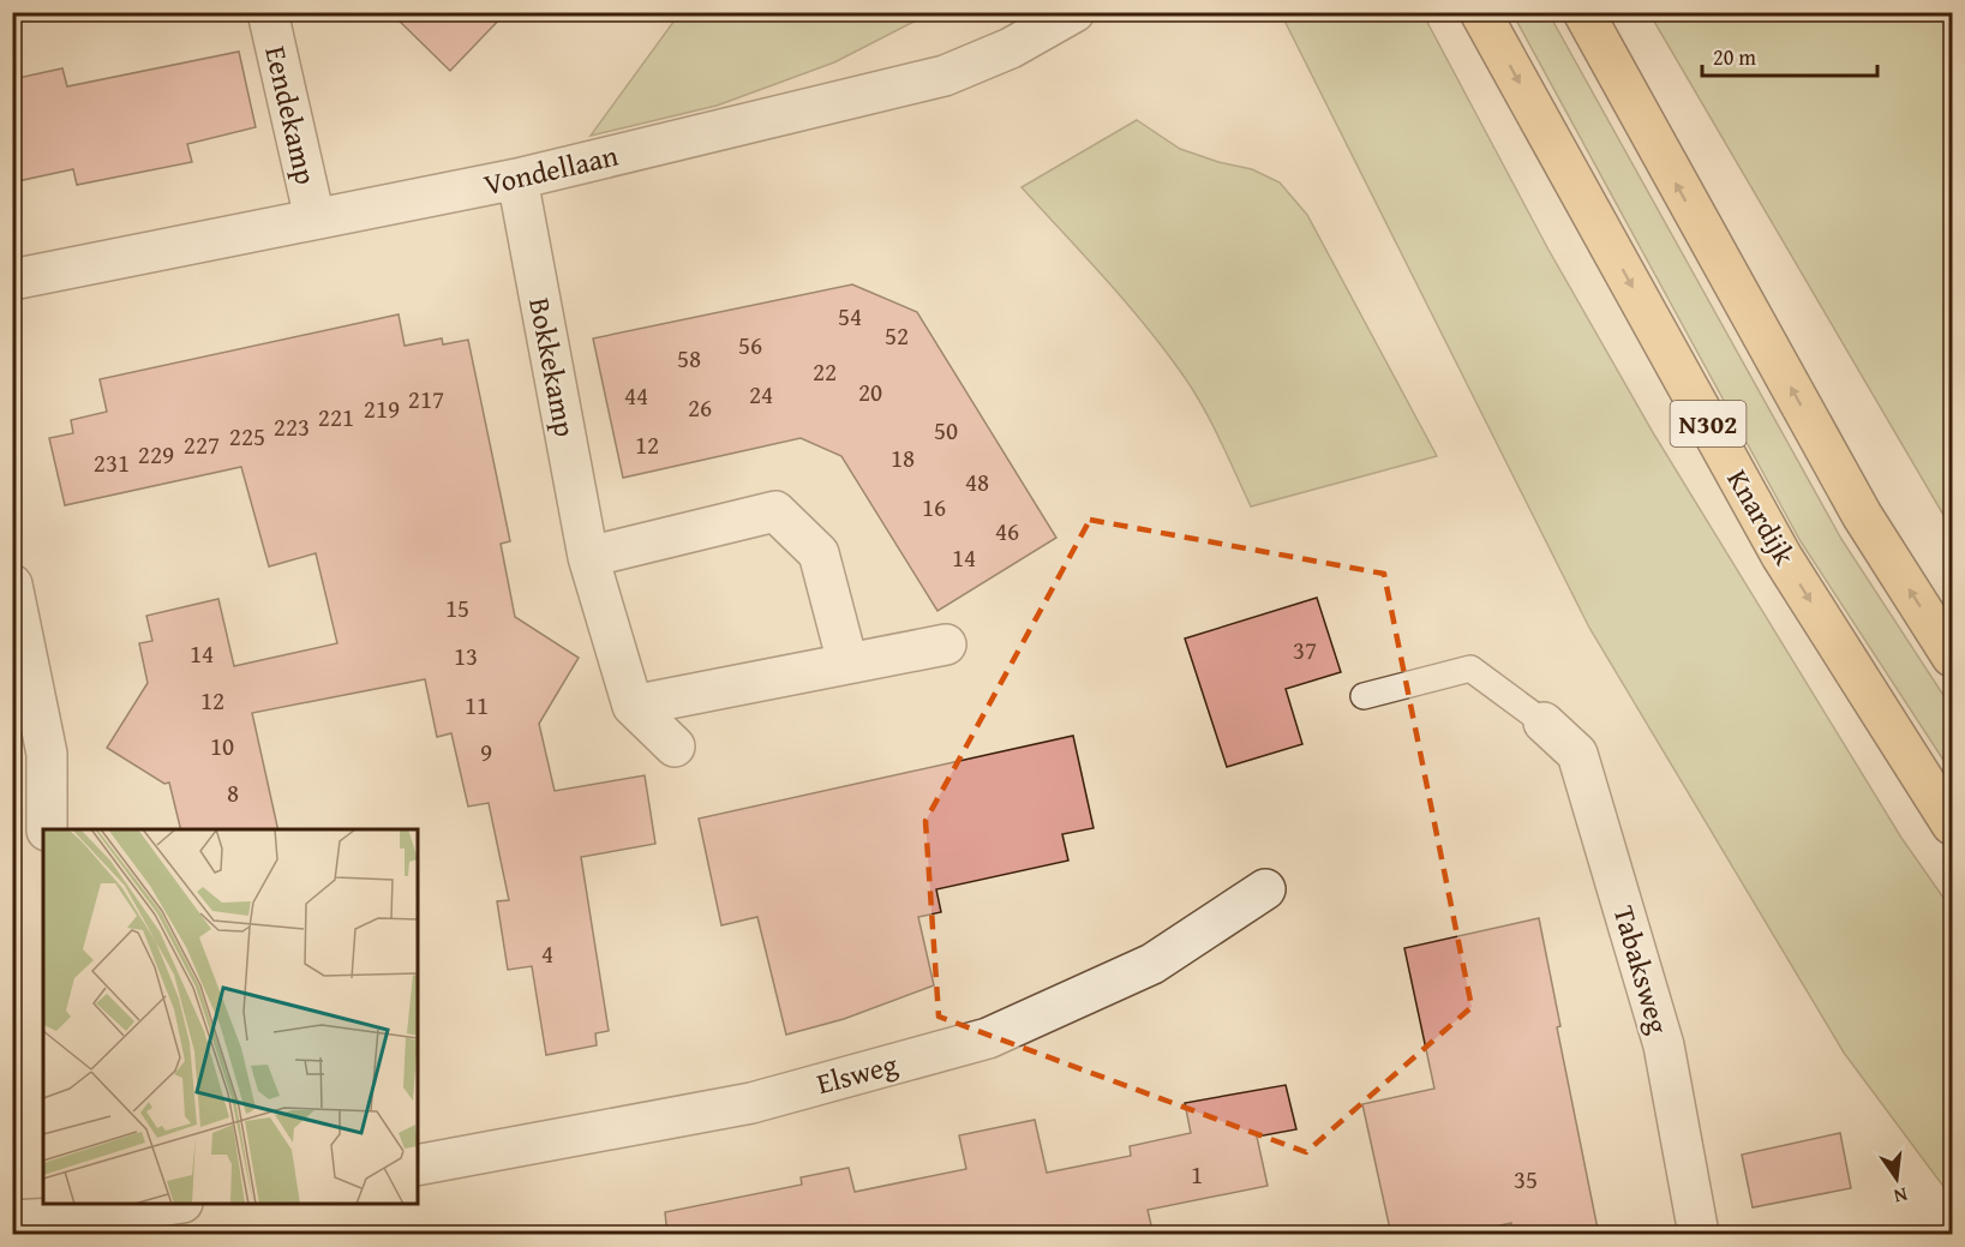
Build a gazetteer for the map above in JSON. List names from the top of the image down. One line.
{"streets":{"main road":["N302","Knardijk"],"street":["Eendekamp","Vondellaan","Bokkekamp","Tabaksweg","Elsweg"]},"crossings":[["Eendekamp","Vondellaan"],["Vondellaan","Bokkekamp"]],"house_numbers":["54","52","56","58","22","20","24","44","217","26","219","221","223","50","225","227","12","229","18","231","48","16","46","14","15","37","14","13","12","11","10","9","8","4","1","35"],"scale_bar":"20 m","north":"bottom"}
